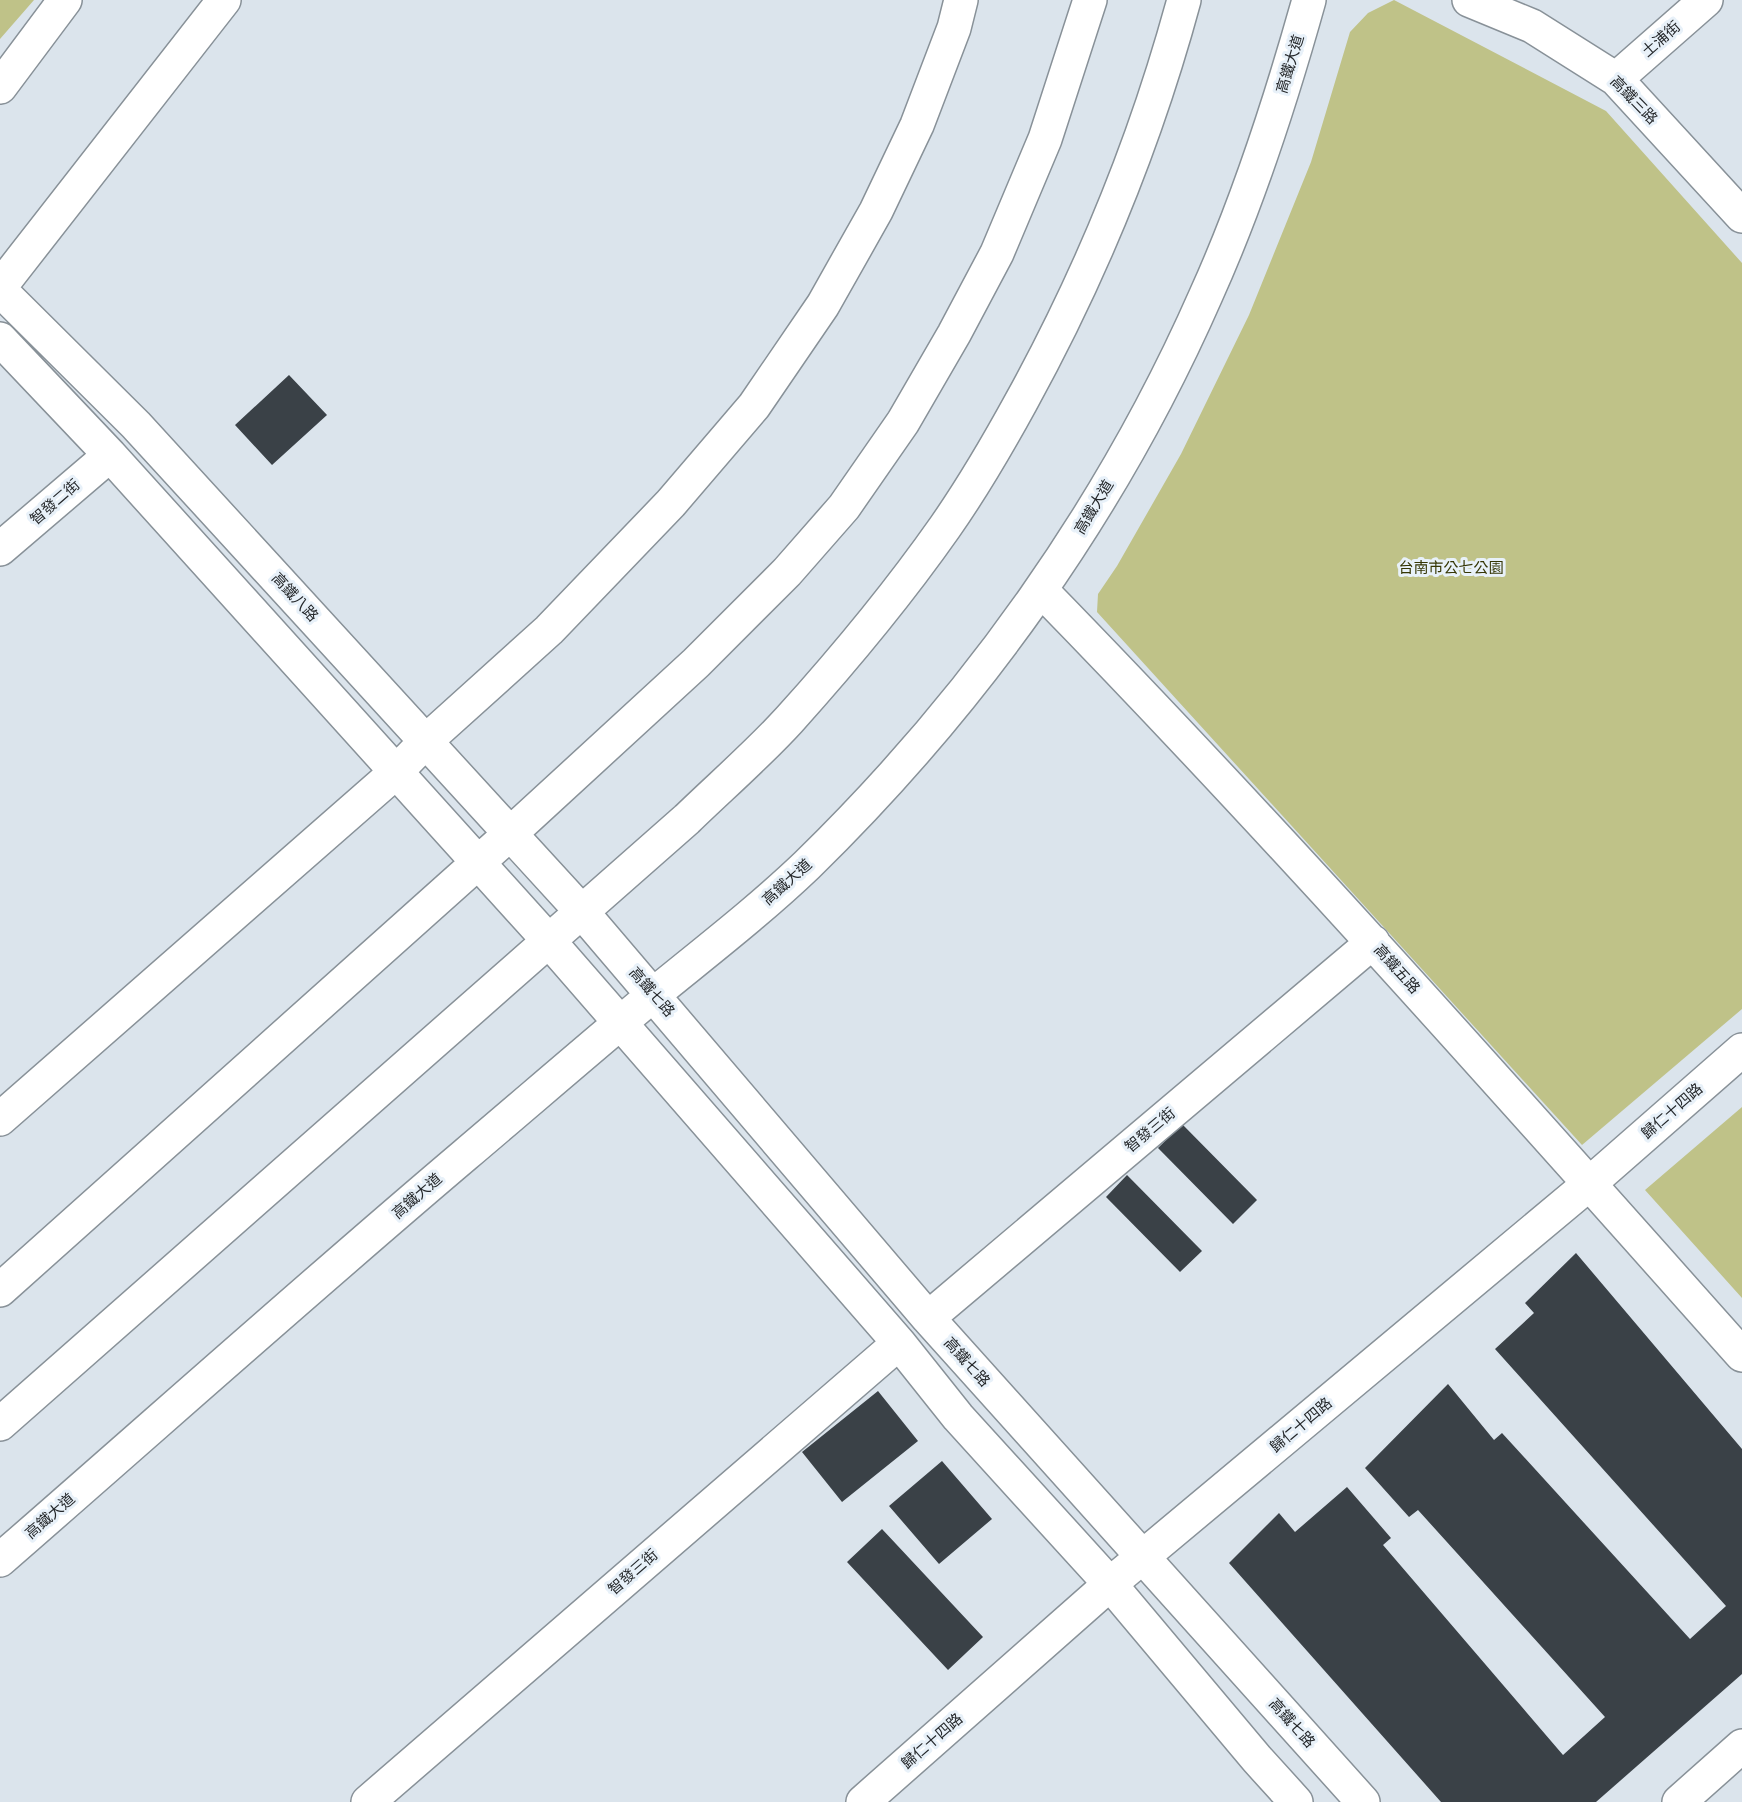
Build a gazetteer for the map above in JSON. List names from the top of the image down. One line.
{"streets":{"street":["土浦街","高鐵大道","高鐵三路","智發二街","高鐵八路","高鐵五路","高鐵七路","歸仁十四路","智發三街"]},"crossings":[["土浦街","高鐵三路"],["高鐵大道","高鐵五路"],["高鐵大道","高鐵七路"],["高鐵八路","高鐵七路"],["高鐵五路","歸仁十四路"],["高鐵五路","智發三街"],["高鐵七路","歸仁十四路"],["高鐵七路","智發三街"]],"parks":["台南市公七公園"]}
